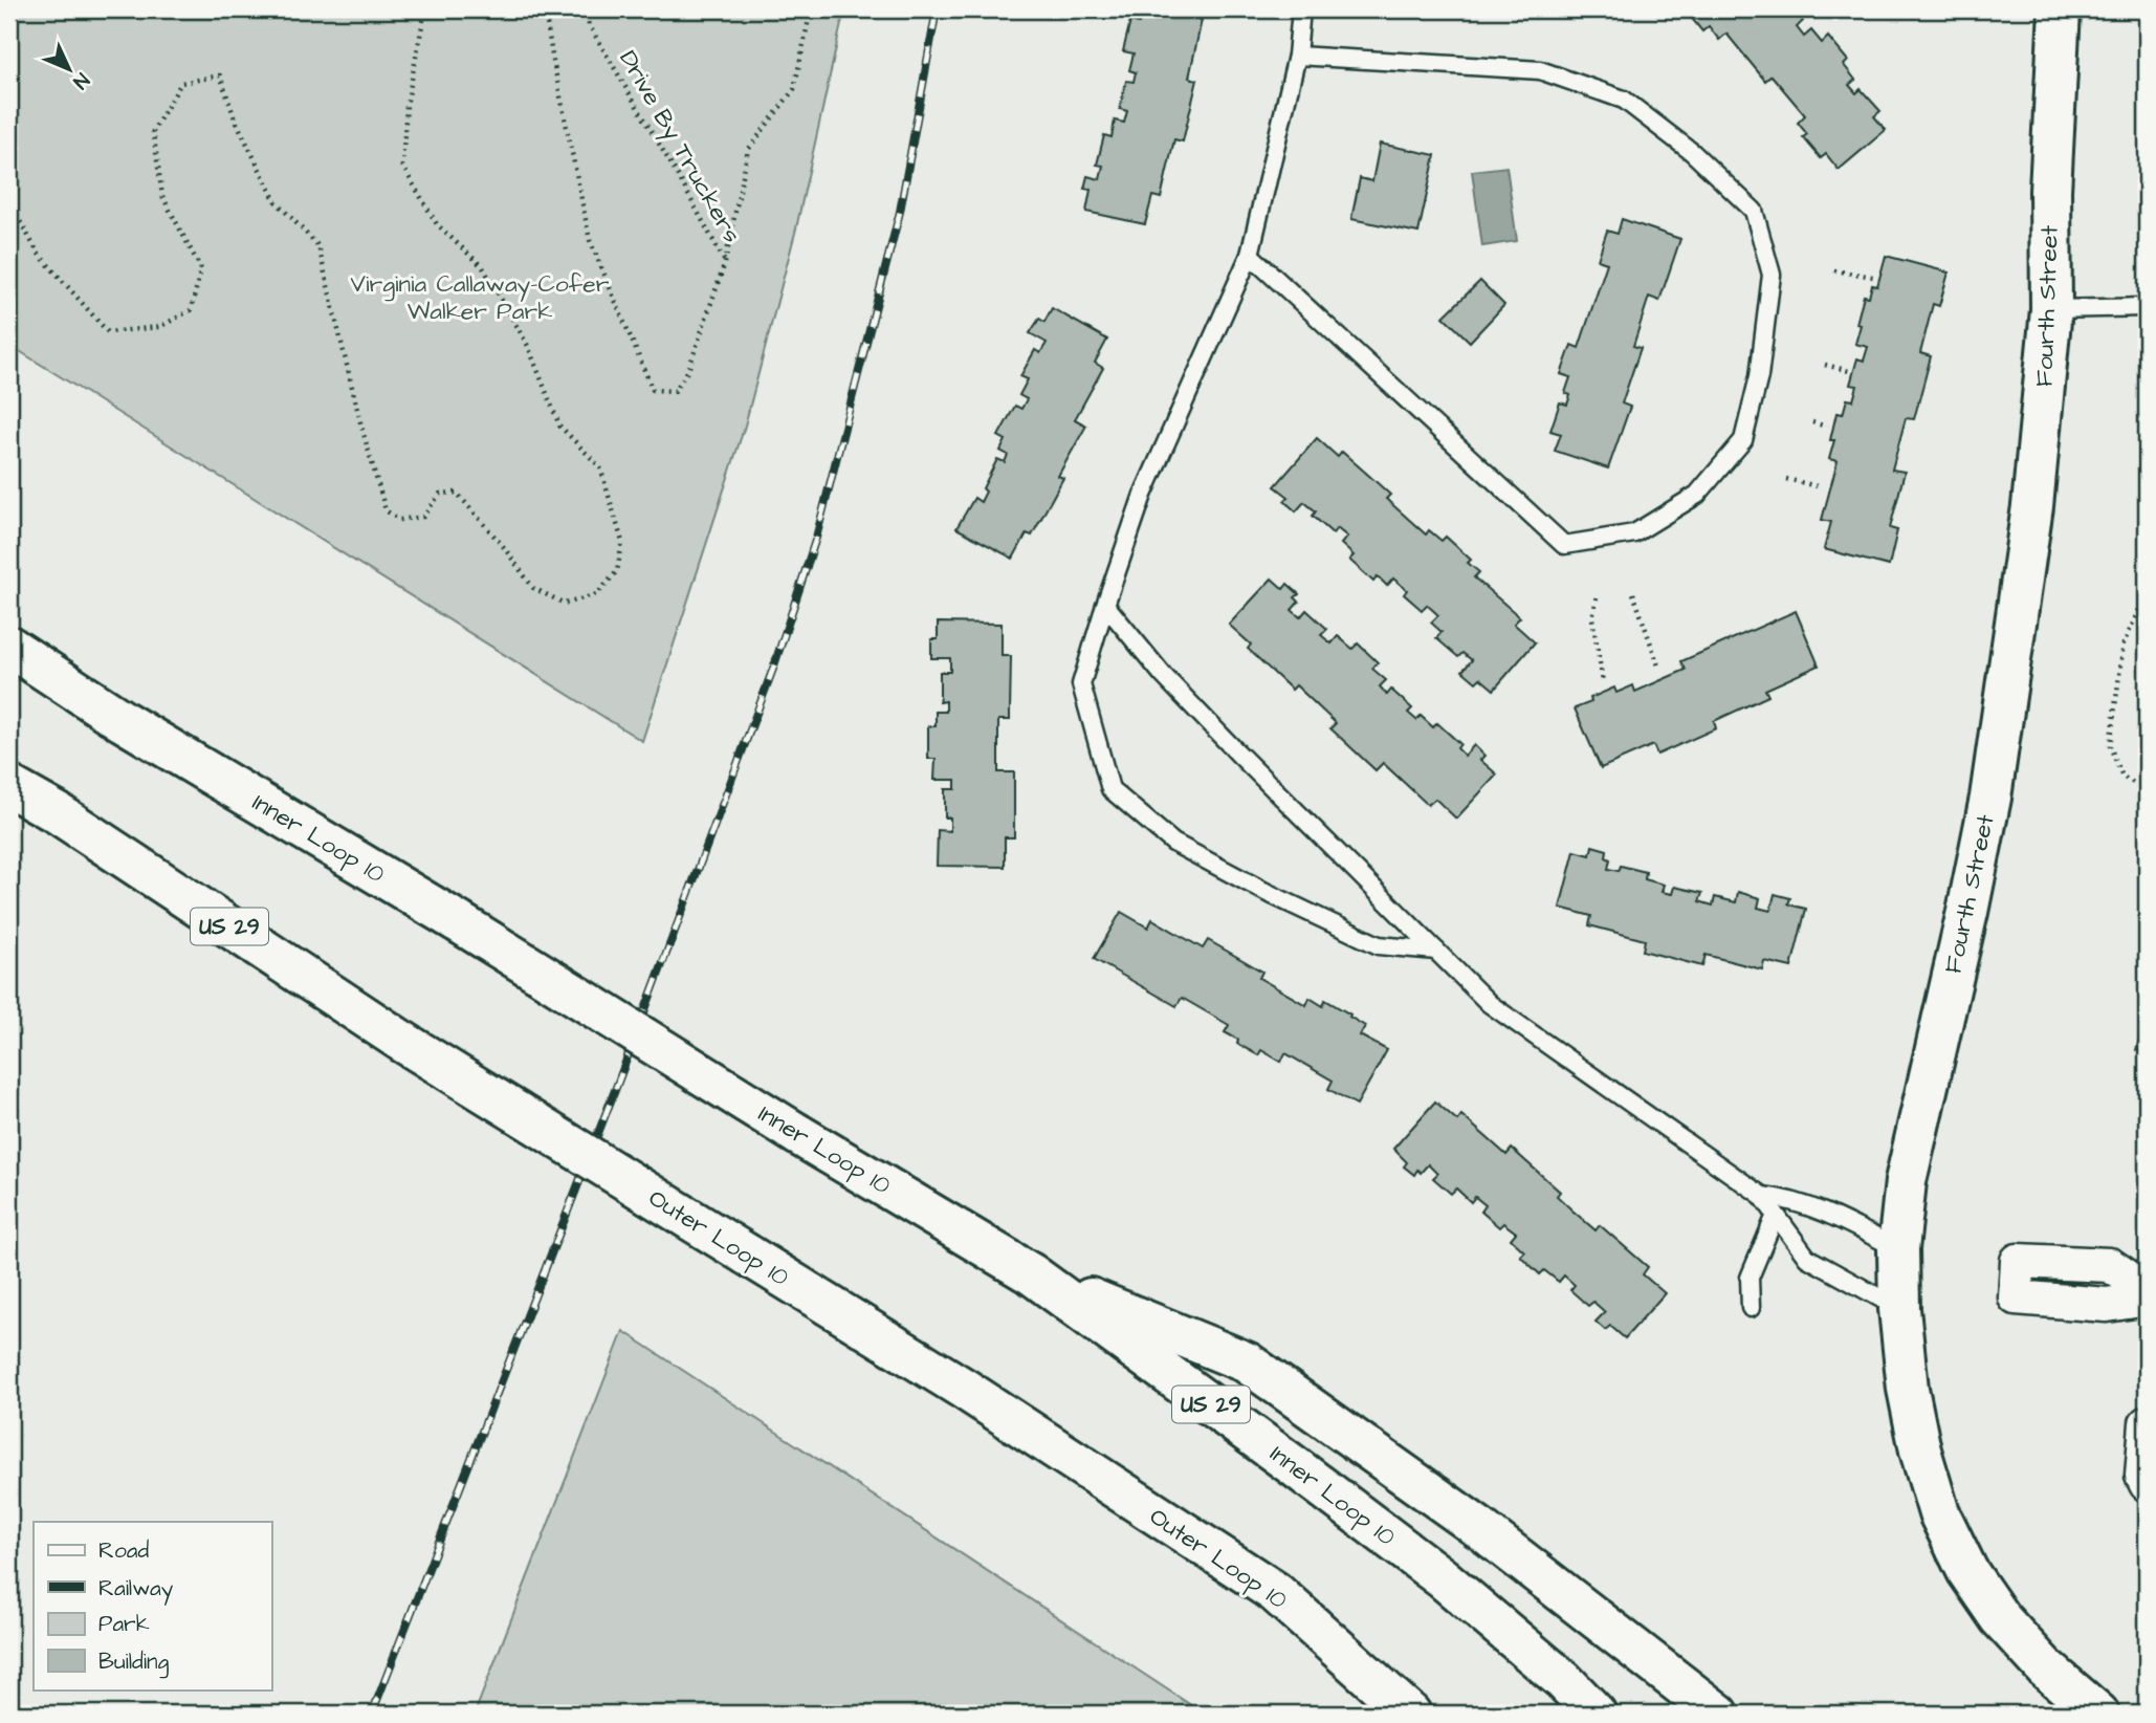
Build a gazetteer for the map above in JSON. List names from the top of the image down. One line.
{"streets":{"main road":["Fourth Street","Inner Loop 10","US 29","Outer Loop 10"],"path":["Drive By Truckers"]},"parks":["Virginia Callaway-Cofer Walker Park"],"legend":["Road","Railway","Park","Building"],"north":"bottom right"}
